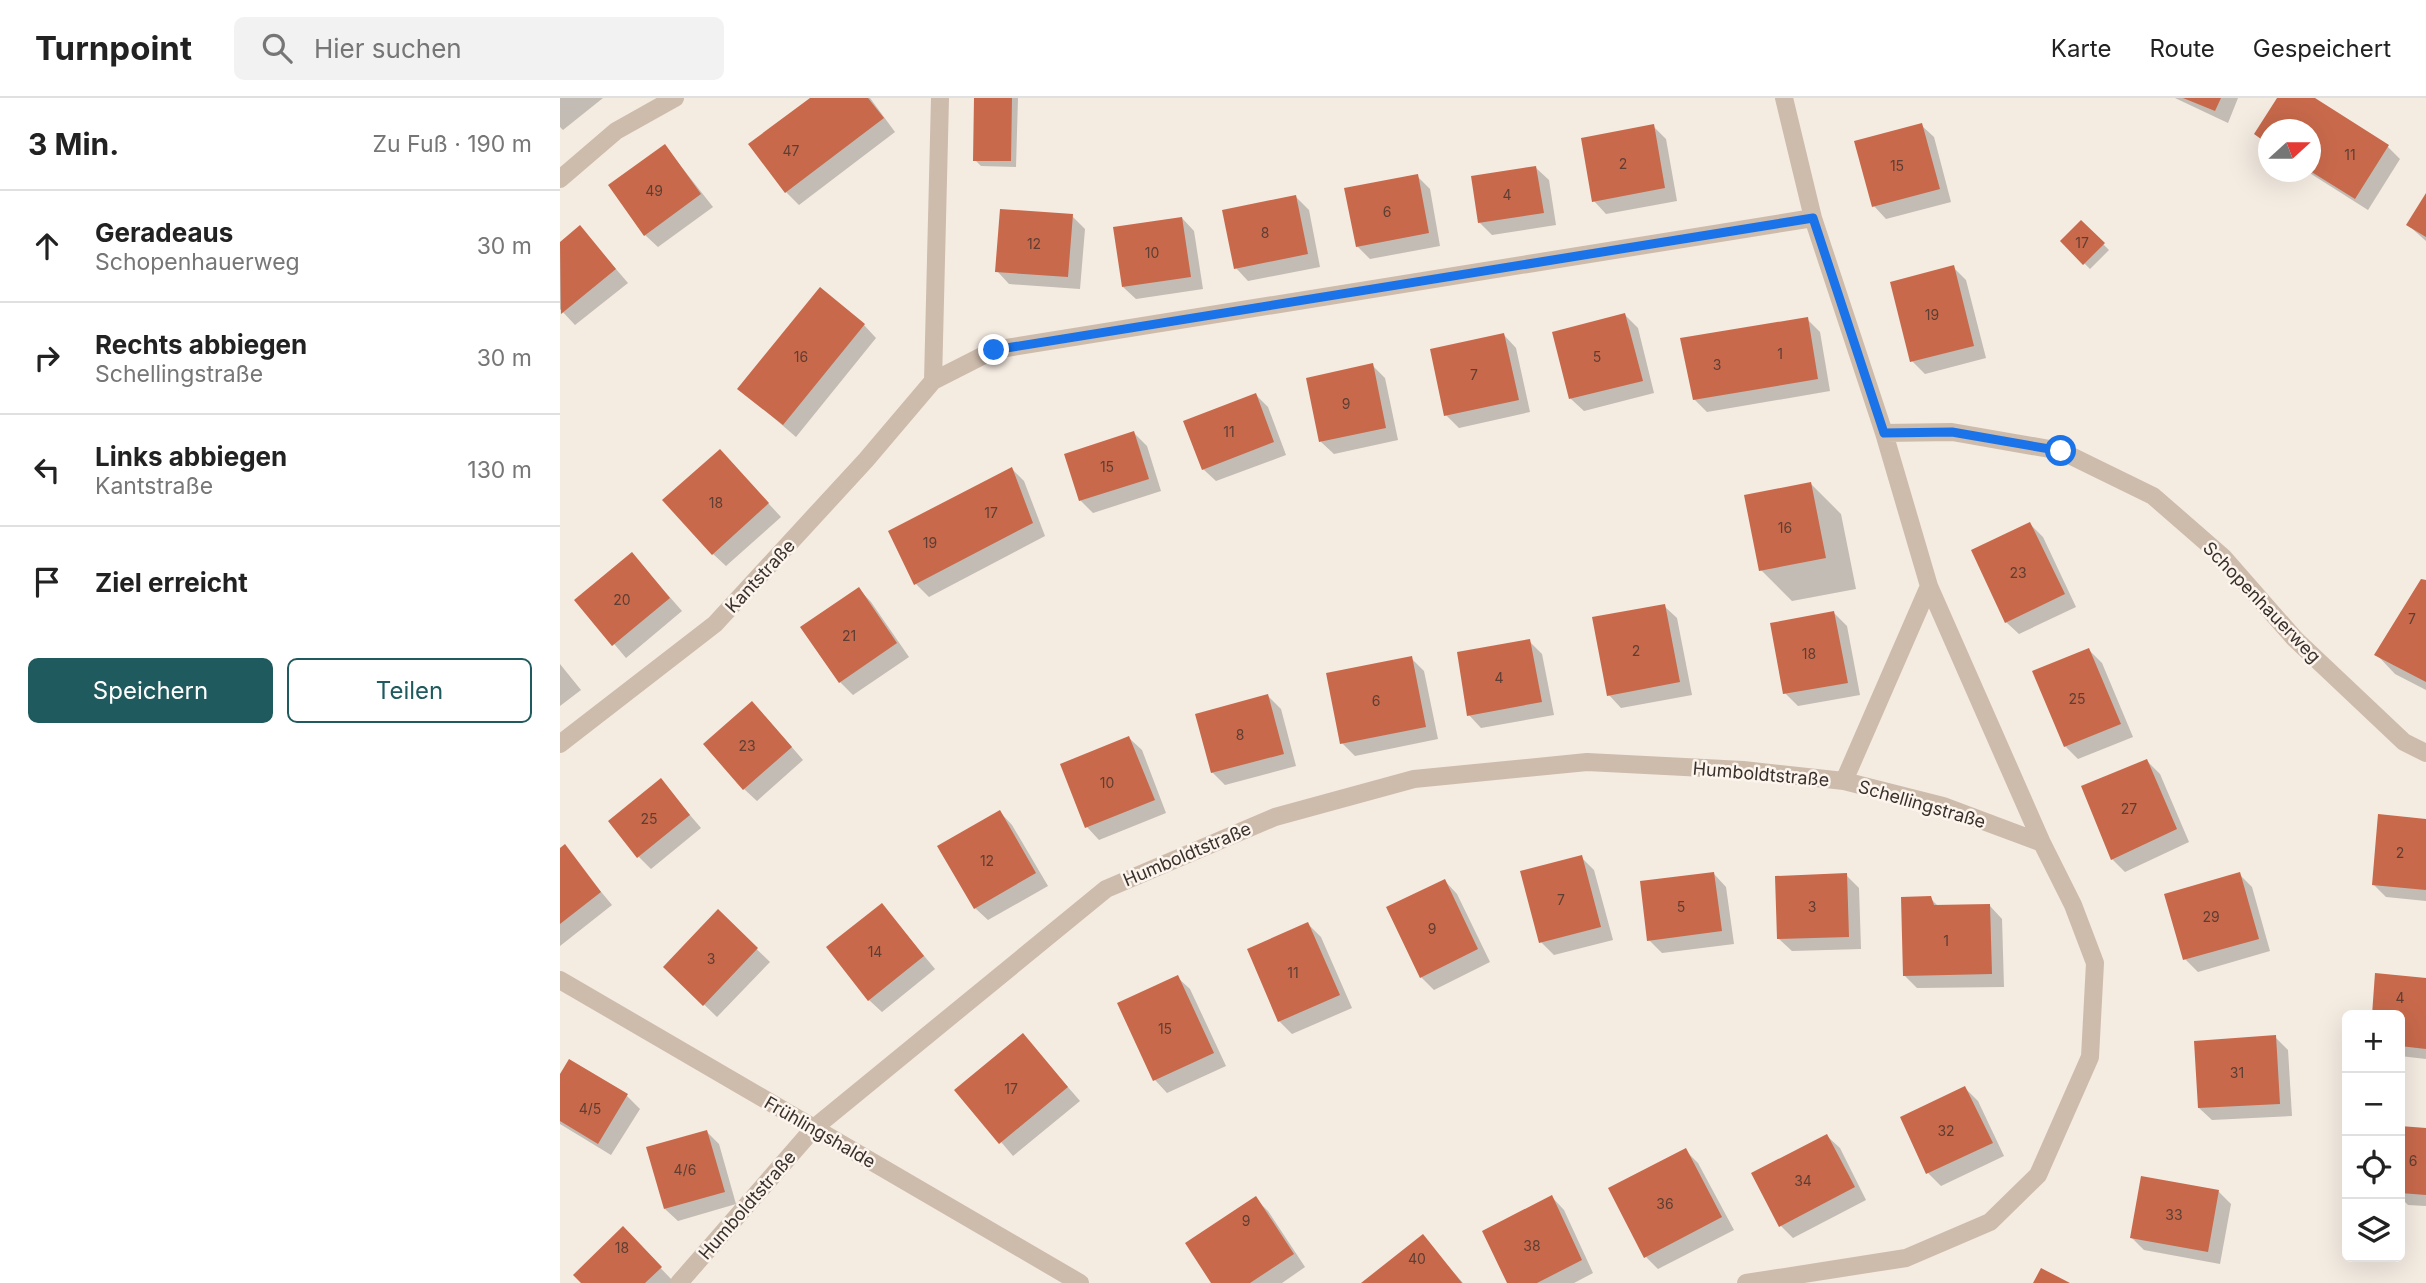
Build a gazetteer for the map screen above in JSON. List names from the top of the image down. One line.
{"streets":{"street":["Kantstraße","Schopenhauerweg","Humboldtstraße","Schellingstraße","Frühlingshalde"]},"crossings":[["Humboldtstraße","Schellingstraße"],["Humboldtstraße","Frühlingshalde"]],"house_numbers":["47","11","2","15","49","4","6","8","17","12","10","19","1","16","5","3","7","9","11","15","18","17","16","19","23","20","7","21","2","18","4","25","6","8","23","10","27","25","2","12","7","5","3","29","9","1","14","3","11","4","15","31","17","4/5","32","6","4/6","34","36","33","9","38","18","40"],"north":"right","page":{"header":"Turnpoint","search":"Hier suchen","nav":["Karte","Route","Gespeichert"],"heading":["3 Min.","Zu Fuß · 190 m"],"list":[["Geradeaus","Schopenhauerweg","30 m"],["Rechts abbiegen","Schellingstraße","30 m"],["Links abbiegen","Kantstraße","130 m"],"Ziel erreicht"],"buttons":["Speichern","Teilen"],"map_buttons":["+","−"]}}
